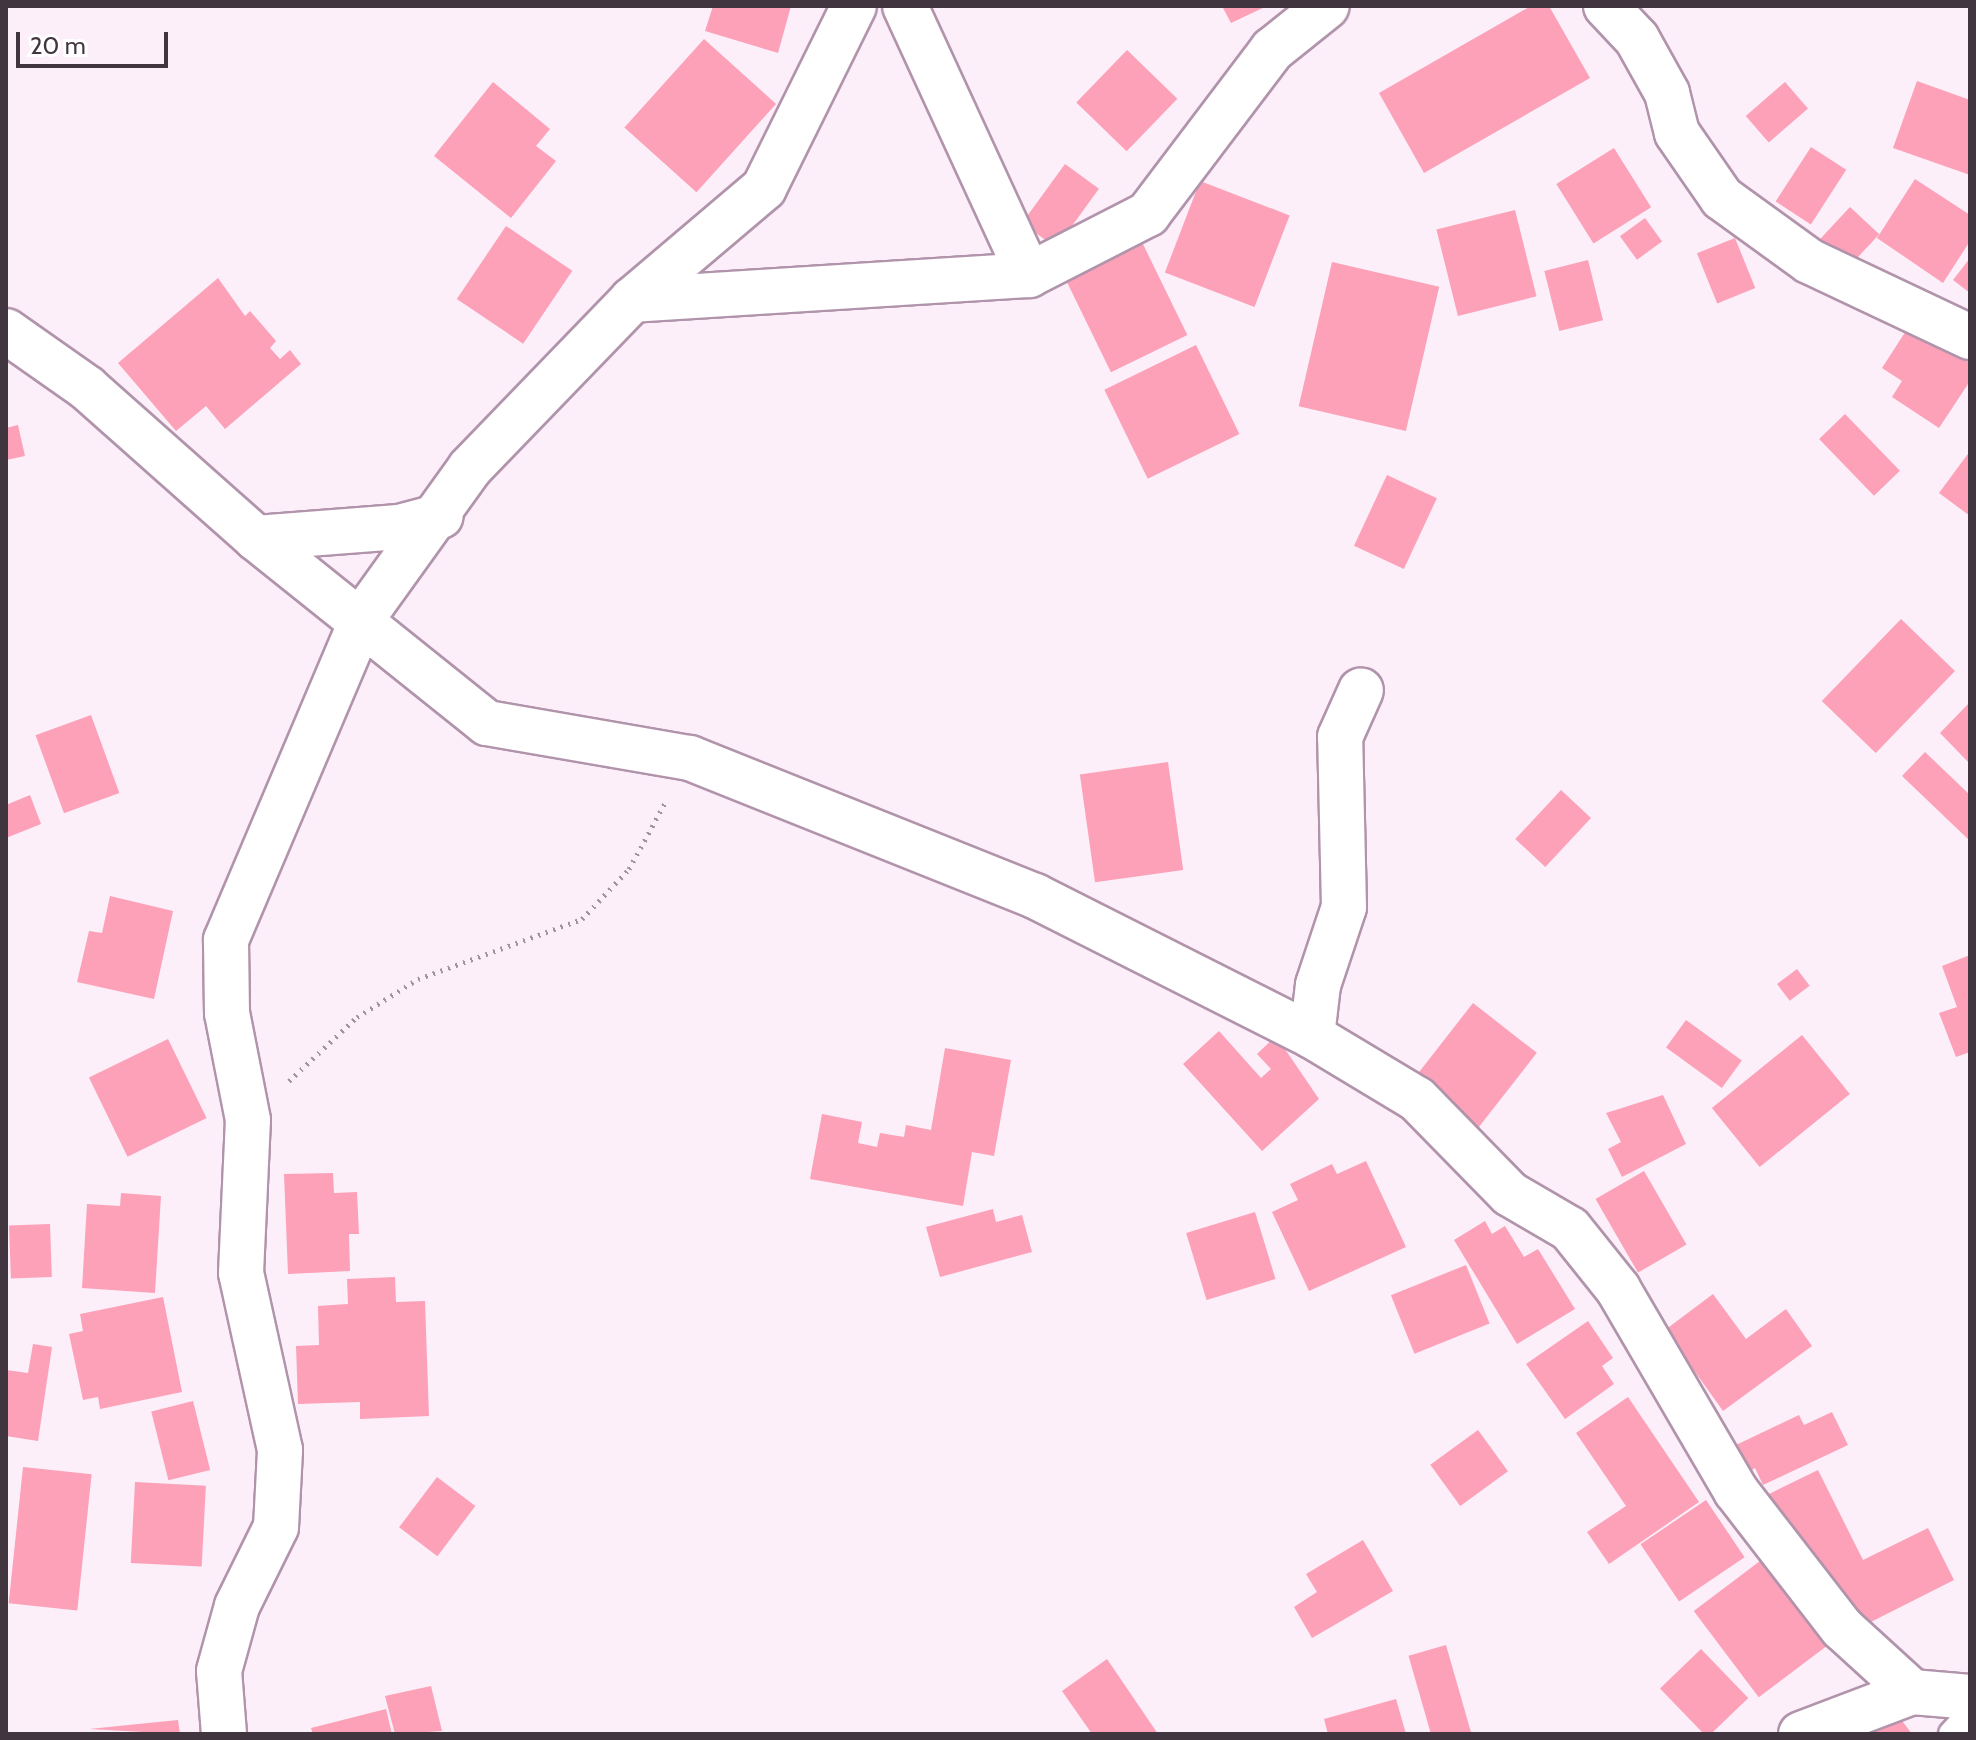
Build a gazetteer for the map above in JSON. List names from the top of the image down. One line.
{"scale_bar":"20 m"}
